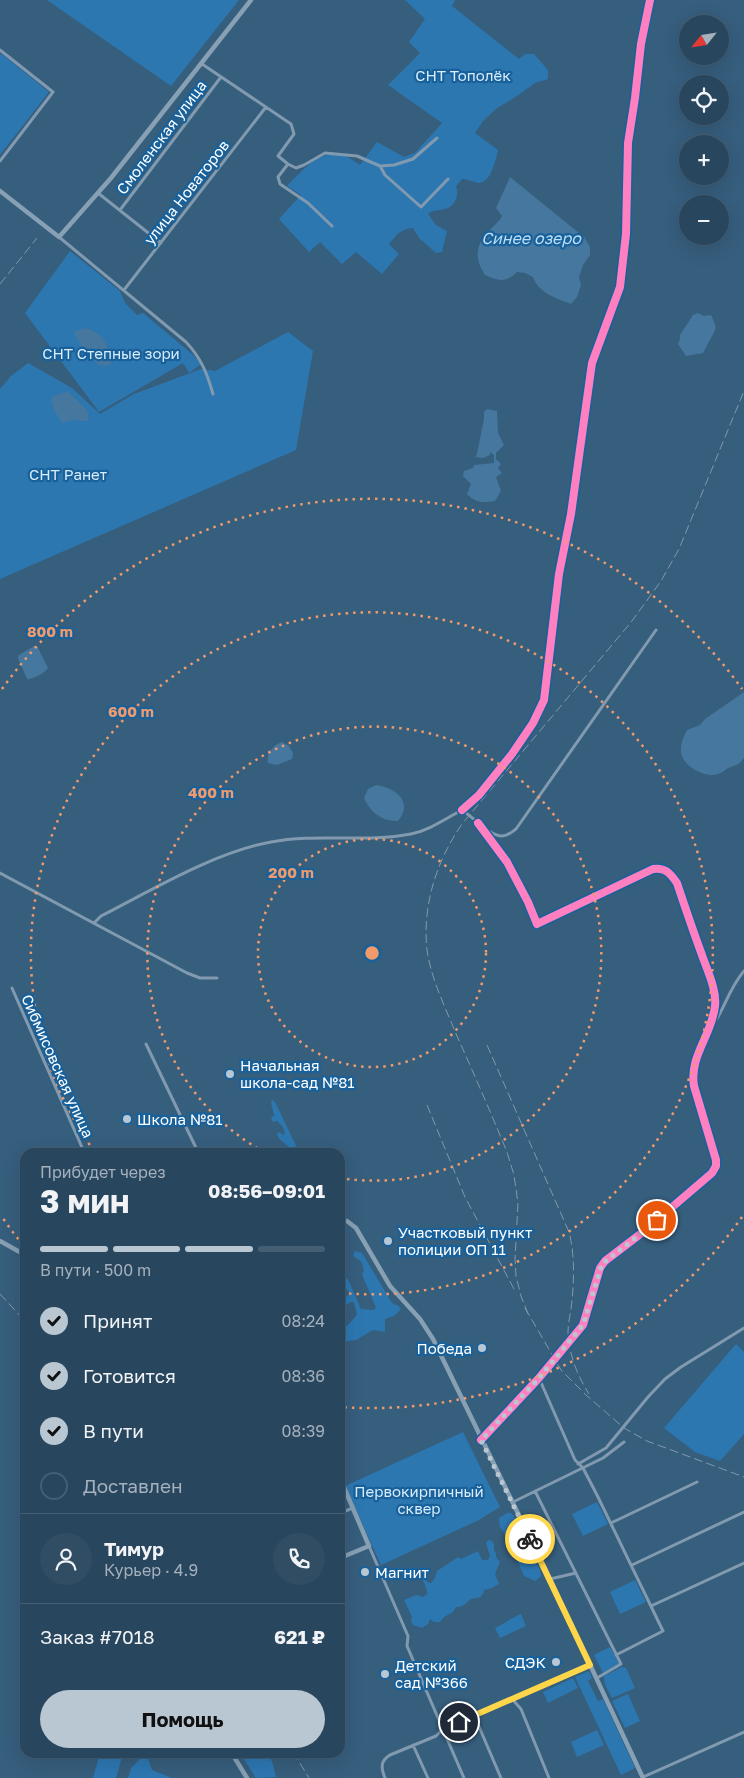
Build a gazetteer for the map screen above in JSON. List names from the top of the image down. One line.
{"streets":{"street":["Смоленская улица","улица Новаторов","Сибмисовская улица"]},"water":["Синее озеро"],"parks":["СНТ Тополёк","СНТ Степные зори","СНТ Ранет","Первокирпичный сквер"],"places":["Начальная школа-сад №81","Школа №81","Участковый пункт полиции ОП 11","Победа","Магнит","СДЭК","Детский сад №366"],"north":"bottom left","page":{"map_buttons":["+","−"],"heading":["3 мин","Прибудет через","08:56–09:01"],"panel":["Тимур","Курьер · 4.9","Заказ #7018","621 ₽"],"bar":"В пути · 500 m","list":[["Принят","08:24"],["Готовится","08:36"],["В пути","08:39"],"Доставлен"],"buttons":"Помощь"},"rings":["800 m","600 m","400 m","200 m"]}
